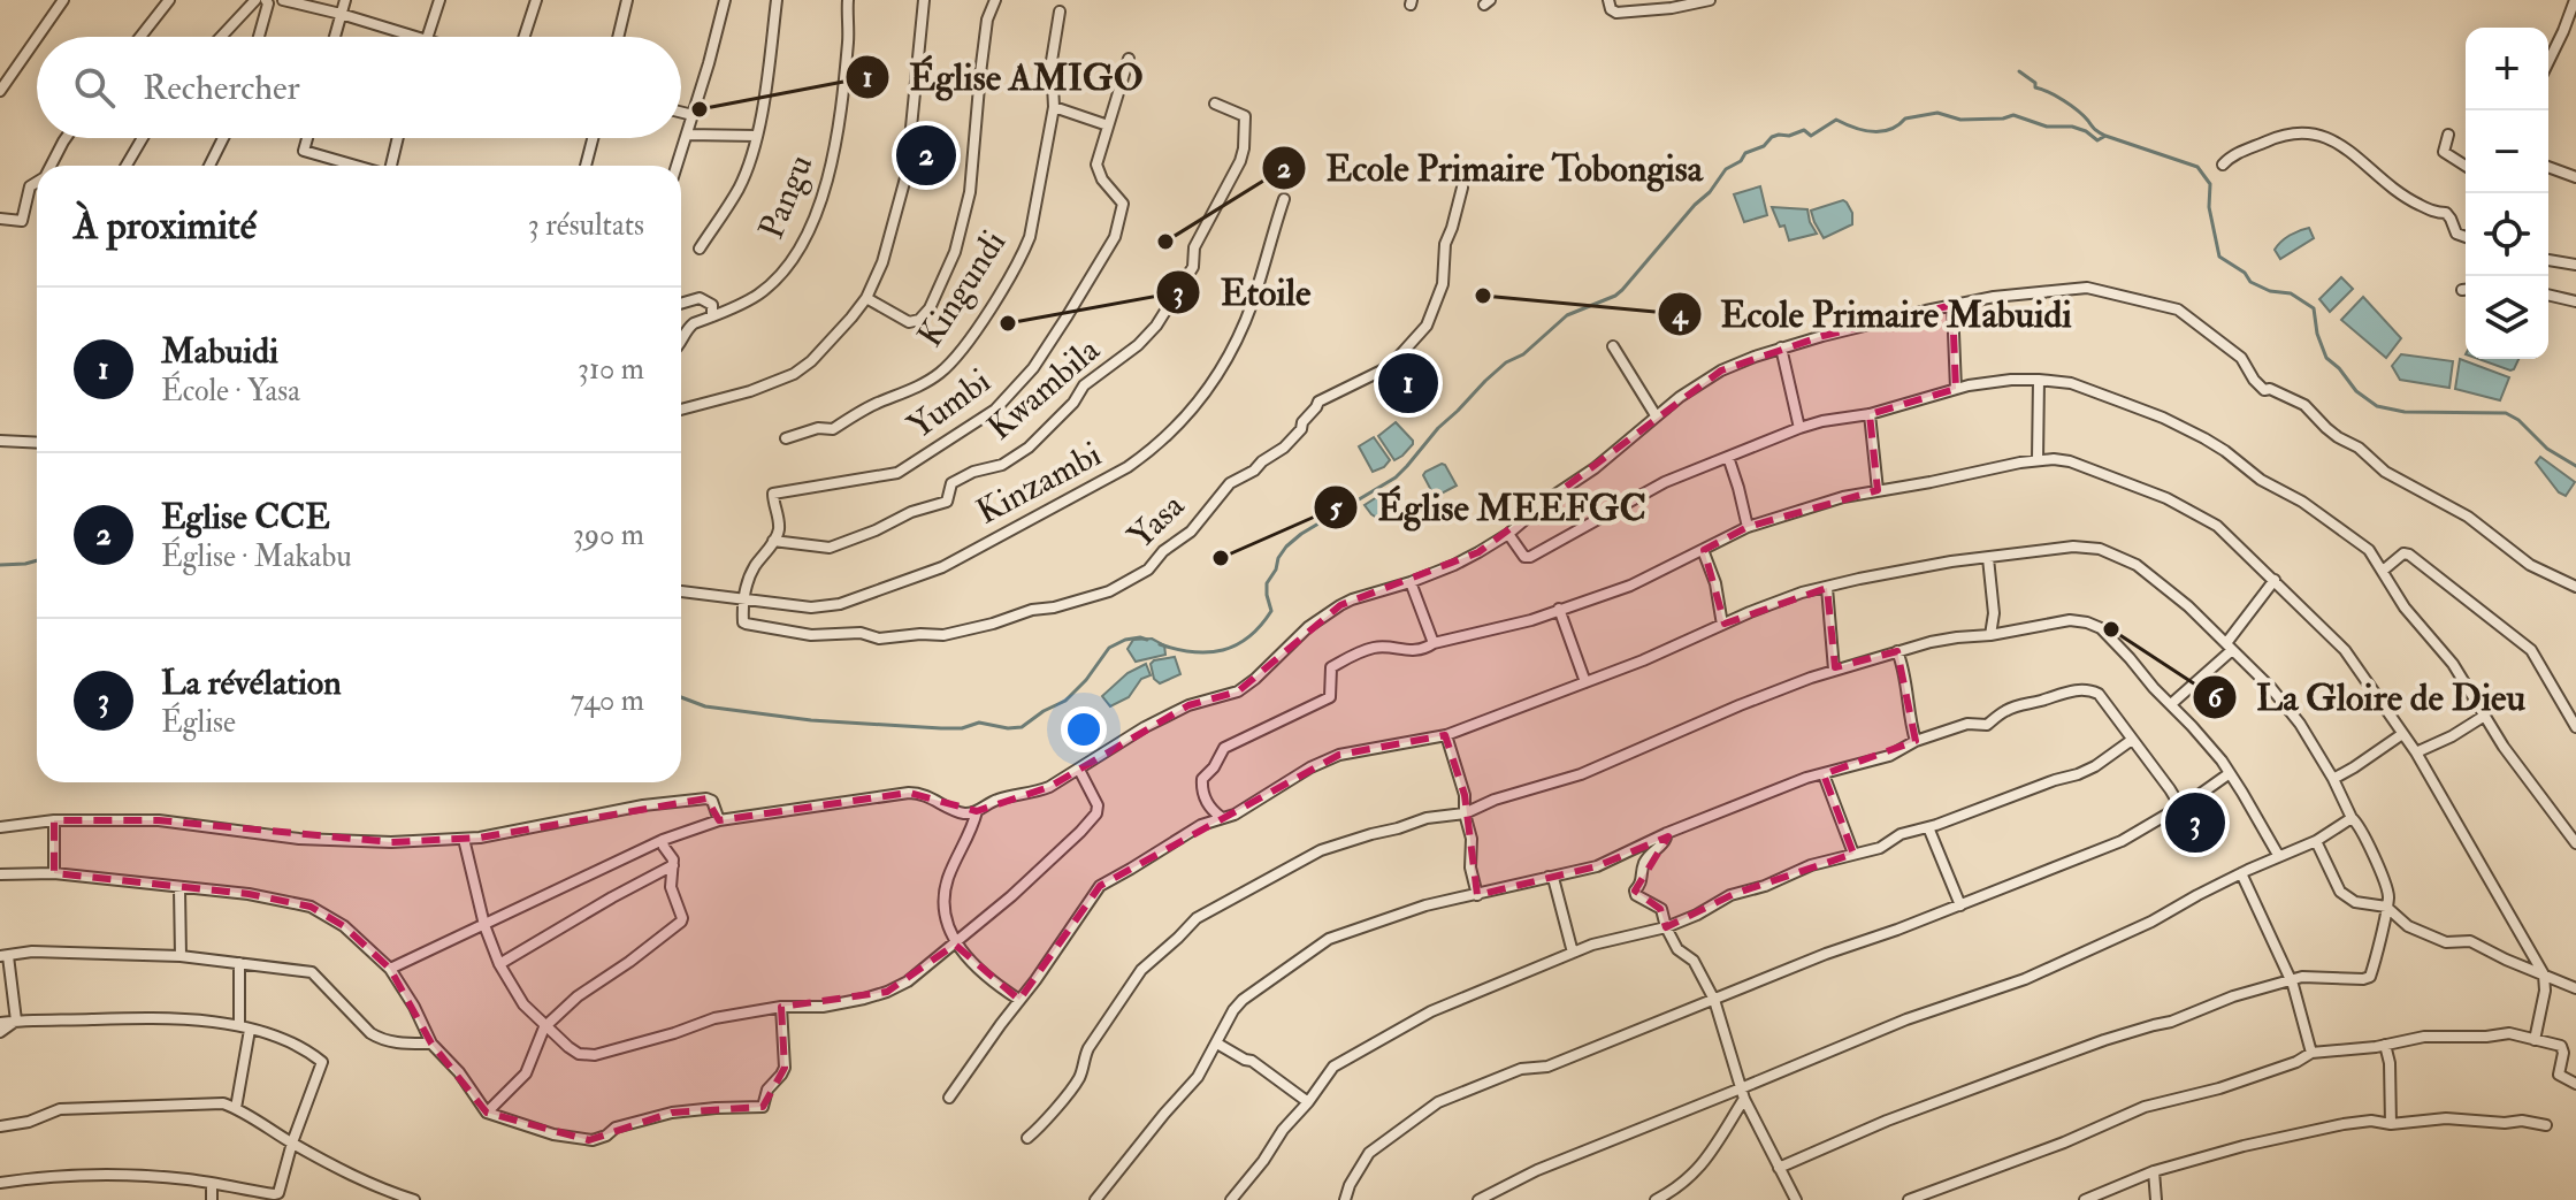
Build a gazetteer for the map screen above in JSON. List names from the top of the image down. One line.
{"streets":{"street":["Pangu","Kingundi","Kwambila","Yumbi","Kinzambi","Yasa"]},"crossings":[["Kwambila","Yumbi"],["Kinzambi","Yasa"]],"places":["Église AMIGO","Ecole Primaire Tobongisa","Ecole Primaire Mabuidi","Etoile","Église MEEFGC","La Gloire de Dieu"],"page":{"map_buttons":["+","−"],"search":"Rechercher","pins":["2","1","3"],"heading":["À proximité","3 résultats"],"list":[{"mark":"1","name":"Mabuidi","note":"École · Yasa","value":"310 m"},{"mark":"2","name":"Eglise CCE","note":"Église · Makabu","value":"390 m"},{"mark":"3","name":"La révélation","note":"Église","value":"740 m"}]}}
